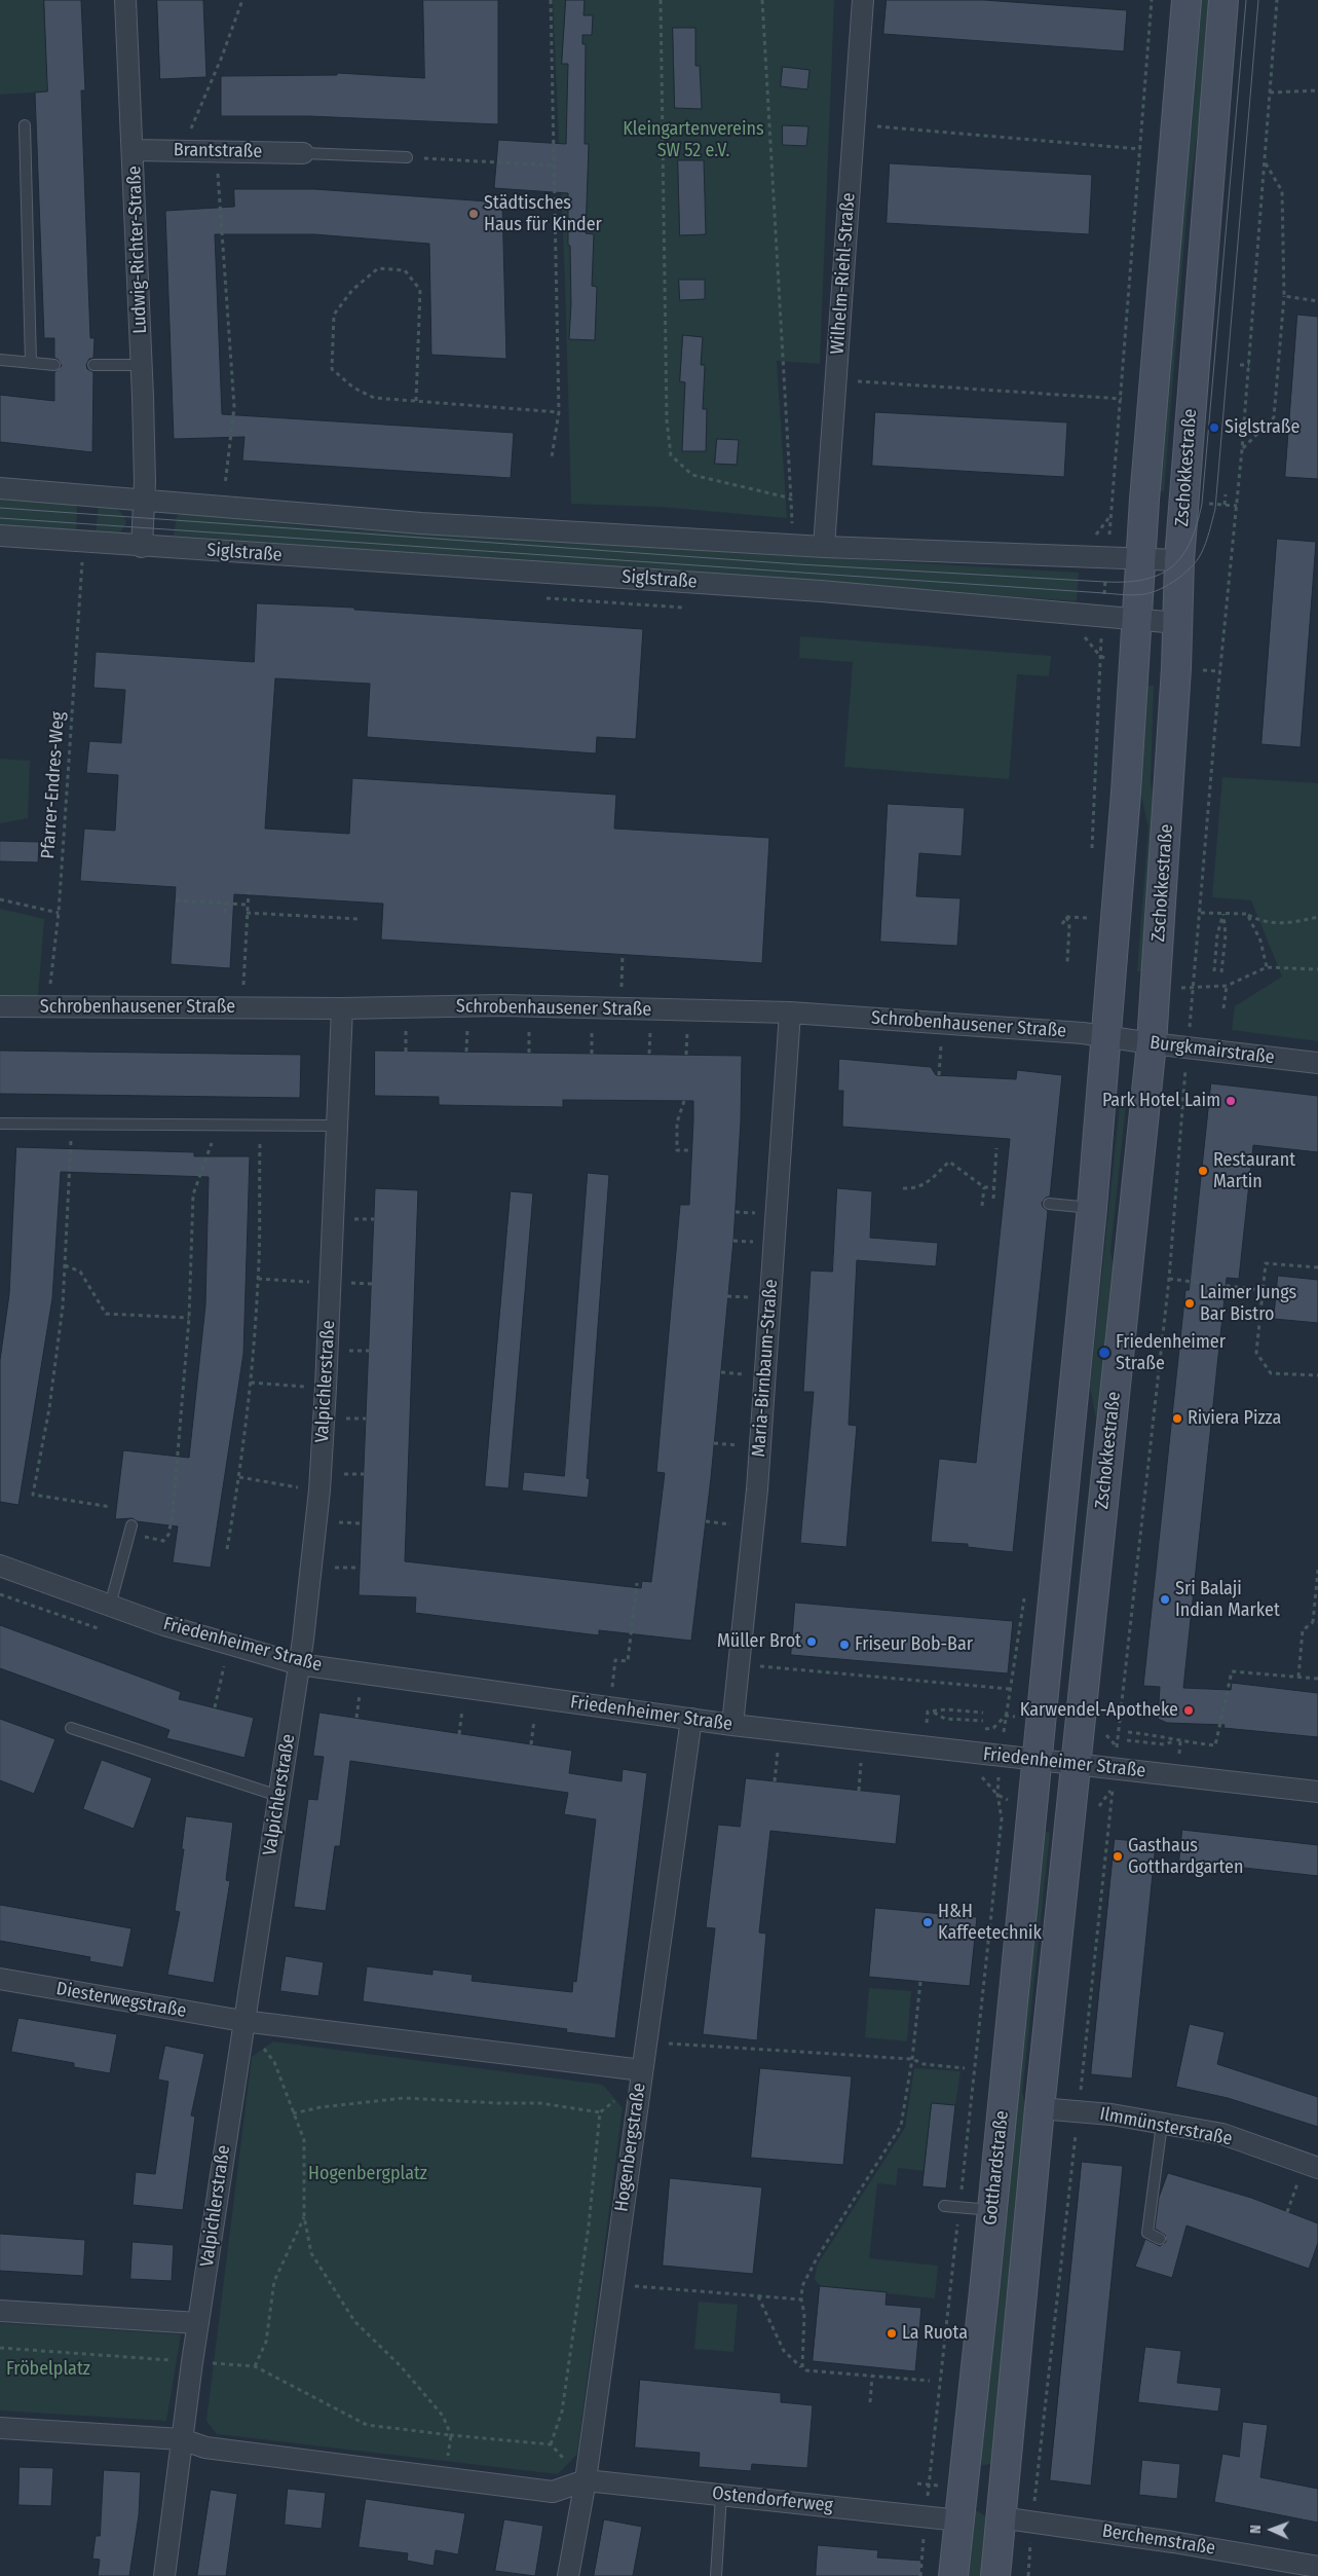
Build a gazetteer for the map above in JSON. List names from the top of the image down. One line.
{"streets":{"main road":["Zschokkestraße","Gotthardstraße"],"street":["Brantstraße","Ludwig-Richter-Straße","Wilhelm-Riehl-Straße","Siglstraße","Schrobenhausener Straße","Burgkmairstraße","Maria-Birnbaum-Straße","Valpichlerstraße","Friedenheimer Straße","Diesterwegstraße","Ilmmünsterstraße","Hogenbergstraße","Ostendorferweg","Berchemstraße"],"path":["Pfarrer-Endres-Weg"]},"crossings":[["Brantstraße","Ludwig-Richter-Straße"],["Zschokkestraße","Siglstraße"],["Zschokkestraße","Burgkmairstraße"],["Zschokkestraße","Friedenheimer Straße"],["Zschokkestraße","Gotthardstraße"],["Pfarrer-Endres-Weg","Schrobenhausener Straße"],["Schrobenhausener Straße","Burgkmairstraße"],["Schrobenhausener Straße","Maria-Birnbaum-Straße"],["Schrobenhausener Straße","Valpichlerstraße"],["Maria-Birnbaum-Straße","Friedenheimer Straße"],["Valpichlerstraße","Friedenheimer Straße"],["Valpichlerstraße","Diesterwegstraße"],["Friedenheimer Straße","Hogenbergstraße"],["Friedenheimer Straße","Gotthardstraße"],["Ilmmünsterstraße","Gotthardstraße"],["Hogenbergstraße","Ostendorferweg"],["Gotthardstraße","Ostendorferweg"],["Gotthardstraße","Berchemstraße"]],"parks":["Kleingartenvereins SW 52 e.V.","Hogenbergplatz","Fröbelplatz"],"places":["Städtisches Haus für Kinder","Siglstraße","Park Hotel Laim","Restaurant Martin","Laimer Jungs Bar Bistro","Friedenheimer Straße","Riviera Pizza","Sri Balaji Indian Market","Müller Brot","Friseur Bob-Bar","Karwendel-Apotheke","Gasthaus Gotthardgarten","H&H Kaffeetechnik","La Ruota"],"north":"left"}
